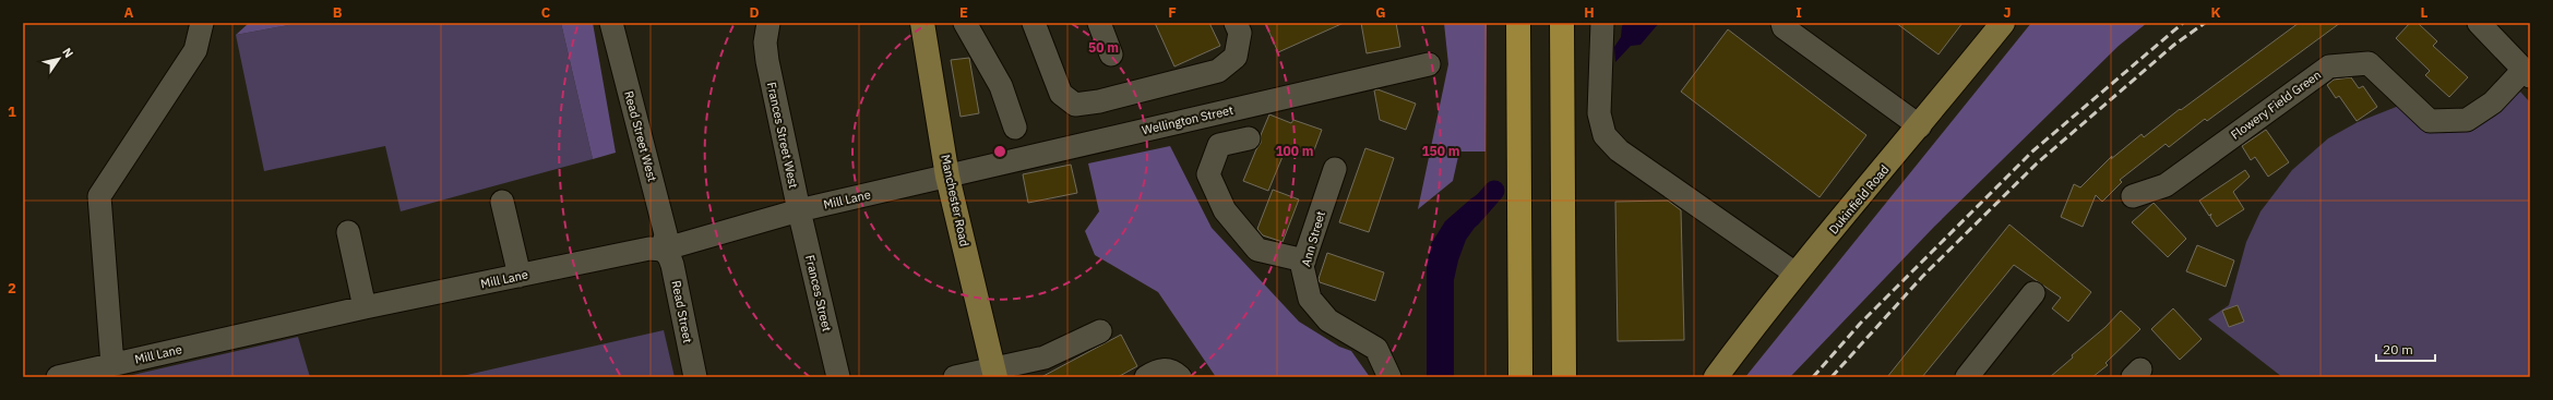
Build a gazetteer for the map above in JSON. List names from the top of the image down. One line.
{"streets":{"main road":["Dukinfield Road","Manchester Road"],"street":["Flowery Field Green","Wellington Street","Frances Street West","Read Street West","Mill Lane","Ann Street","Frances Street","Read Street"]},"crossings":[["Wellington Street","Mill Lane"],["Wellington Street","Manchester Road"],["Frances Street West","Mill Lane"],["Frances Street West","Frances Street"],["Read Street West","Mill Lane"],["Read Street West","Read Street"],["Mill Lane","Manchester Road"],["Mill Lane","Frances Street"],["Mill Lane","Read Street"]],"scale_bar":"20 m","north":"top right","grid":{"columns":["A","B","C","D","E","F","G","H","I","J","K","L"],"rows":["1","2"]},"rings":["50 m","100 m","150 m"]}
